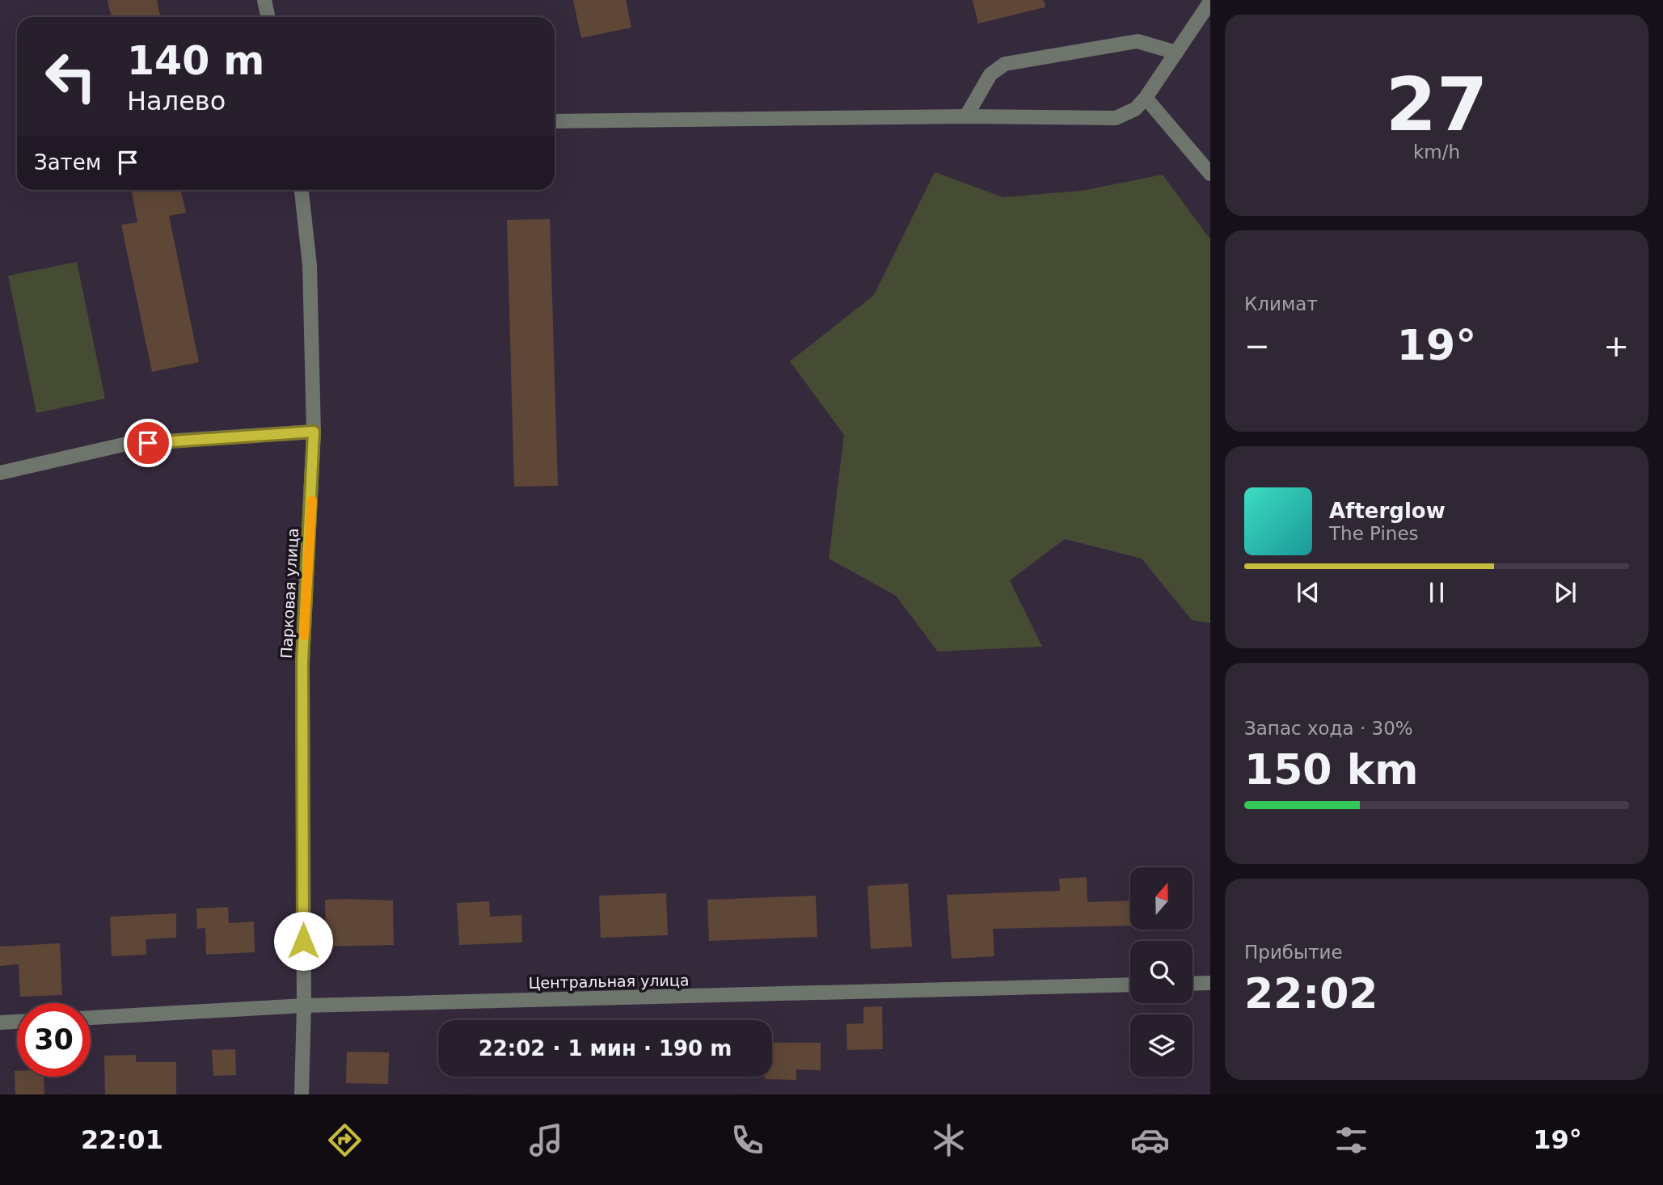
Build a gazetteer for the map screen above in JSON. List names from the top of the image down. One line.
{"streets":{"street":["Парковая улица","Центральная улица"]},"crossings":[["Парковая улица","Центральная улица"]],"north":"top","page":{"tile":[["27","km/h"],"Климат",["Запас хода · 30%","150 km"],["Прибытие","22:02"]],"turn":["140 m","Налево"],"then":"Затем","heat":["−","19°","+"],"song":["Afterglow","The Pines"],"limit":"30","trip":"22:02 · 1 мин · 190 m","tabs":["22:01","19°"]}}
